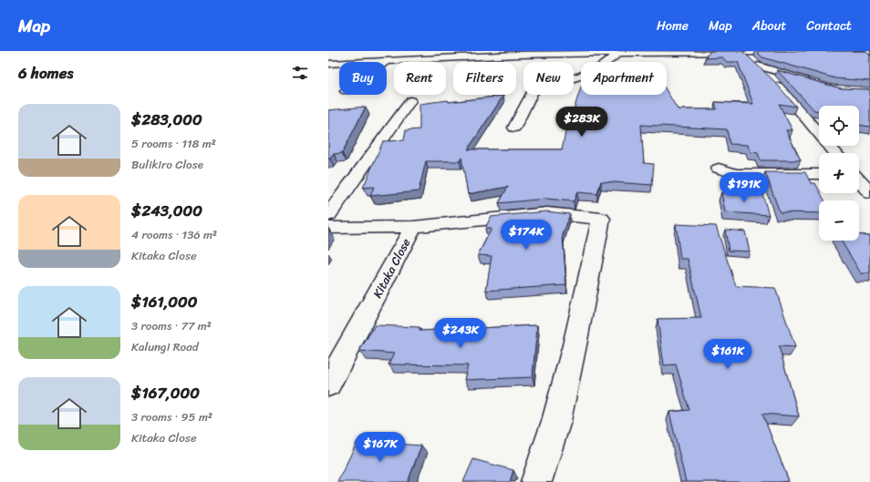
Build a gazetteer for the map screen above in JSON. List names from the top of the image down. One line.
{"streets":{"street":["Kitaka Close"]},"page":{"header":"Map","nav":["Home","Map","About","Contact"],"heading":"6 homes","chip":["Buy","Rent","Filters","New","Apartment"],"list":[{"name":"$283,000","note":"5 rooms · 118 m² · Bulikiro Close"},{"name":"$243,000","note":"4 rooms · 136 m² · Kitaka Close"},{"name":"$161,000","note":"3 rooms · 77 m² · Kalungi Road"},{"name":"$167,000","note":"3 rooms · 95 m² · Kitaka Close"}],"map_buttons":["+","−"],"price":["$283K","$191K","$174K","$243K","$161K","$167K"]}}
